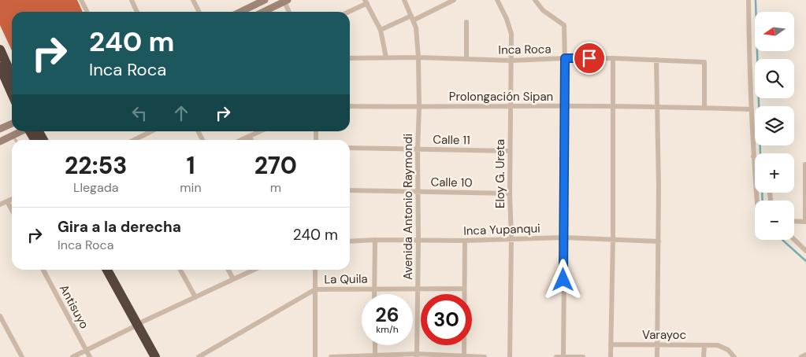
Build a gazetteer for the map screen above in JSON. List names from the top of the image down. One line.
{"streets":{"street":["Inca Roca","Prolongación Sipan","Calle 11","Eloy G. Ureta","Calle 10","Avenida Antonio Raymondi","Inca Yupanqui","La Quila","Antisuyo","Varayoc"]},"crossings":[["Inca Roca","Prolongación Sipan"],["Inca Roca","Eloy G. Ureta"],["Inca Roca","Avenida Antonio Raymondi"],["Prolongación Sipan","Eloy G. Ureta"],["Prolongación Sipan","Avenida Antonio Raymondi"],["Calle 11","Eloy G. Ureta"],["Calle 11","Avenida Antonio Raymondi"],["Eloy G. Ureta","Calle 10"],["Eloy G. Ureta","Inca Yupanqui"],["Calle 10","Avenida Antonio Raymondi"],["Avenida Antonio Raymondi","Inca Yupanqui"],["Avenida Antonio Raymondi","La Quila"]],"north":"left","page":{"map_buttons":["+","−"],"turn":["240 m","Inca Roca"],"eta":["22:53","Llegada","1","min","270","m"],"list":[{"name":"Gira a la derecha","note":"Inca Roca","value":"240 m"}],"speed":"26 km/h","limit":"30"}}
